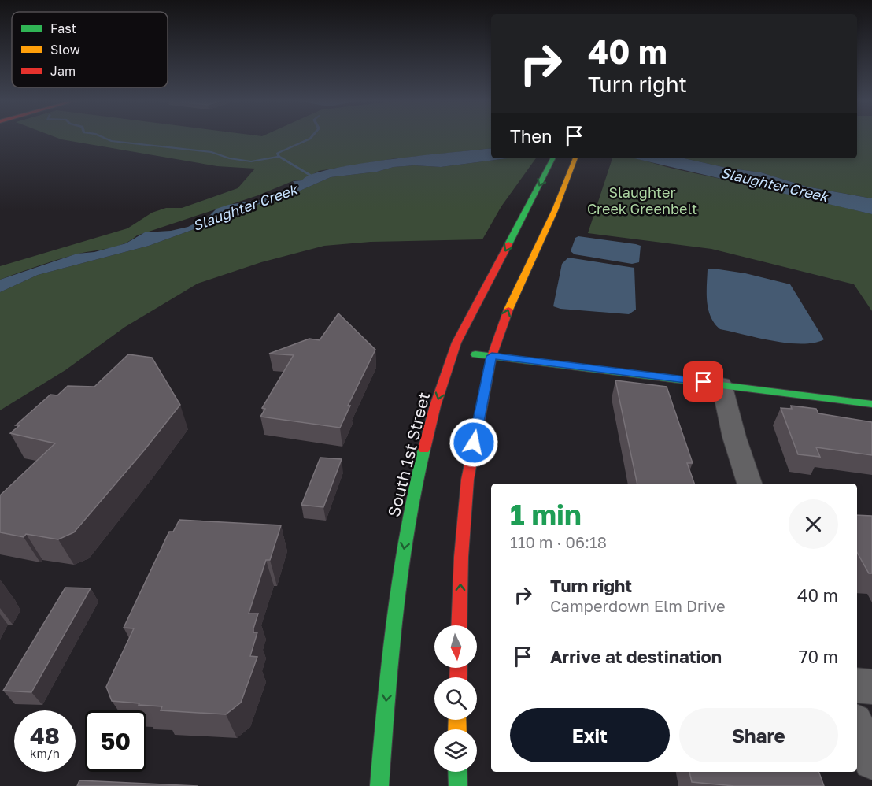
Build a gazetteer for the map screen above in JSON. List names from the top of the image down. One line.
{"streets":{"main road":["South 1st Street"]},"water":["Slaughter Creek"],"parks":["Slaughter Creek Greenbelt"],"legend":["Fast","Slow","Jam"],"north":"bottom","page":{"turn":["40 m","Turn right"],"then":"Then","heading":["1 min","110 m · 06:18"],"list":[{"name":"Turn right","note":"Camperdown Elm Drive","value":"40 m"},{"name":"Arrive at destination","value":"70 m"}],"buttons":["Exit","Share"],"speed":"48 km/h","limit":"50"}}
